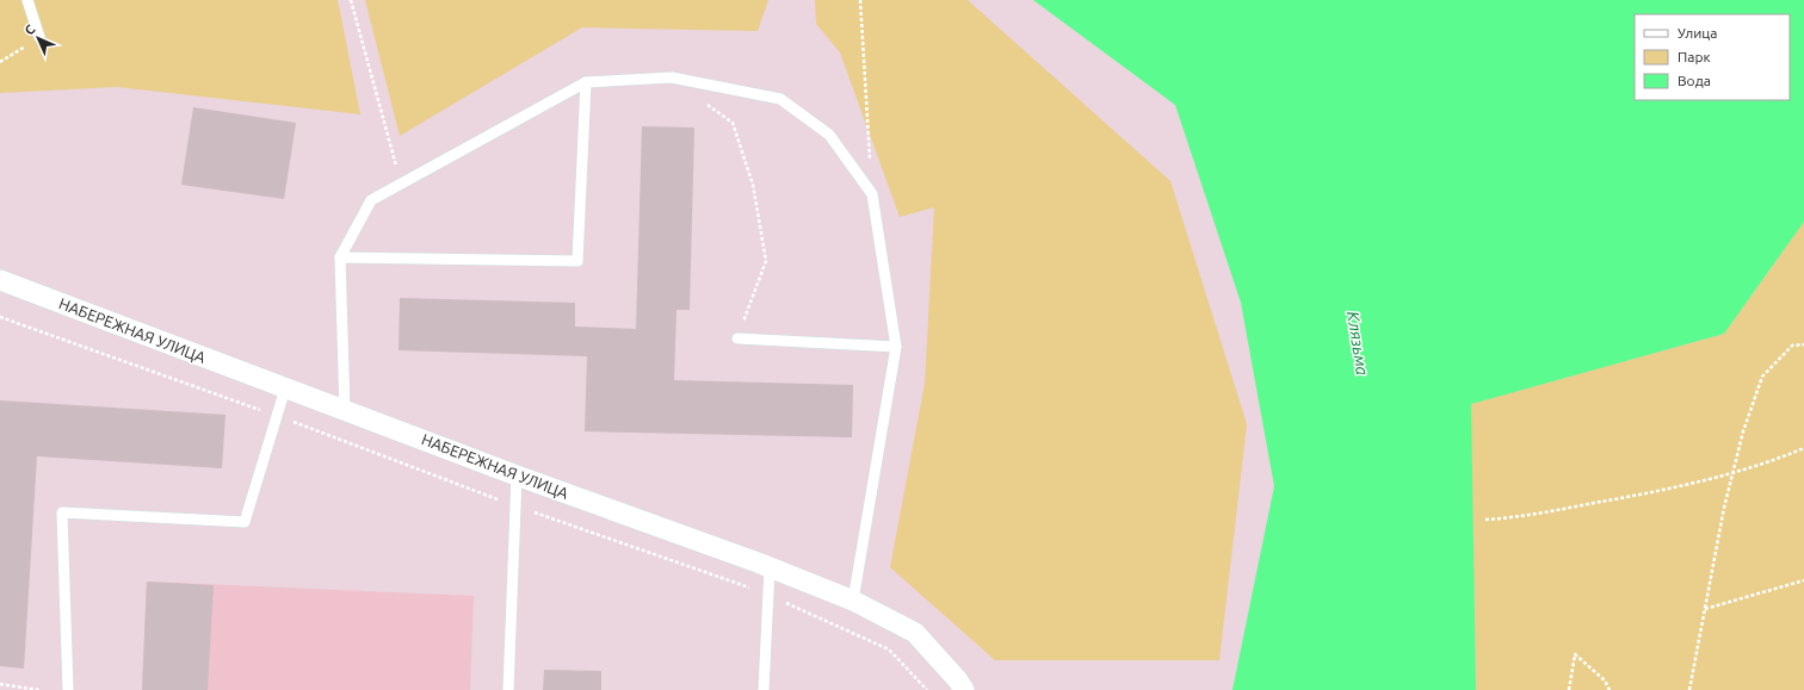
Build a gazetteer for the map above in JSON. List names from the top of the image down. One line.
{"streets":{"street":["НАБЕРЕЖНАЯ УЛИЦА"]},"water":["Клязьма"],"legend":["Улица","Парк","Вода"],"north":"top left"}
